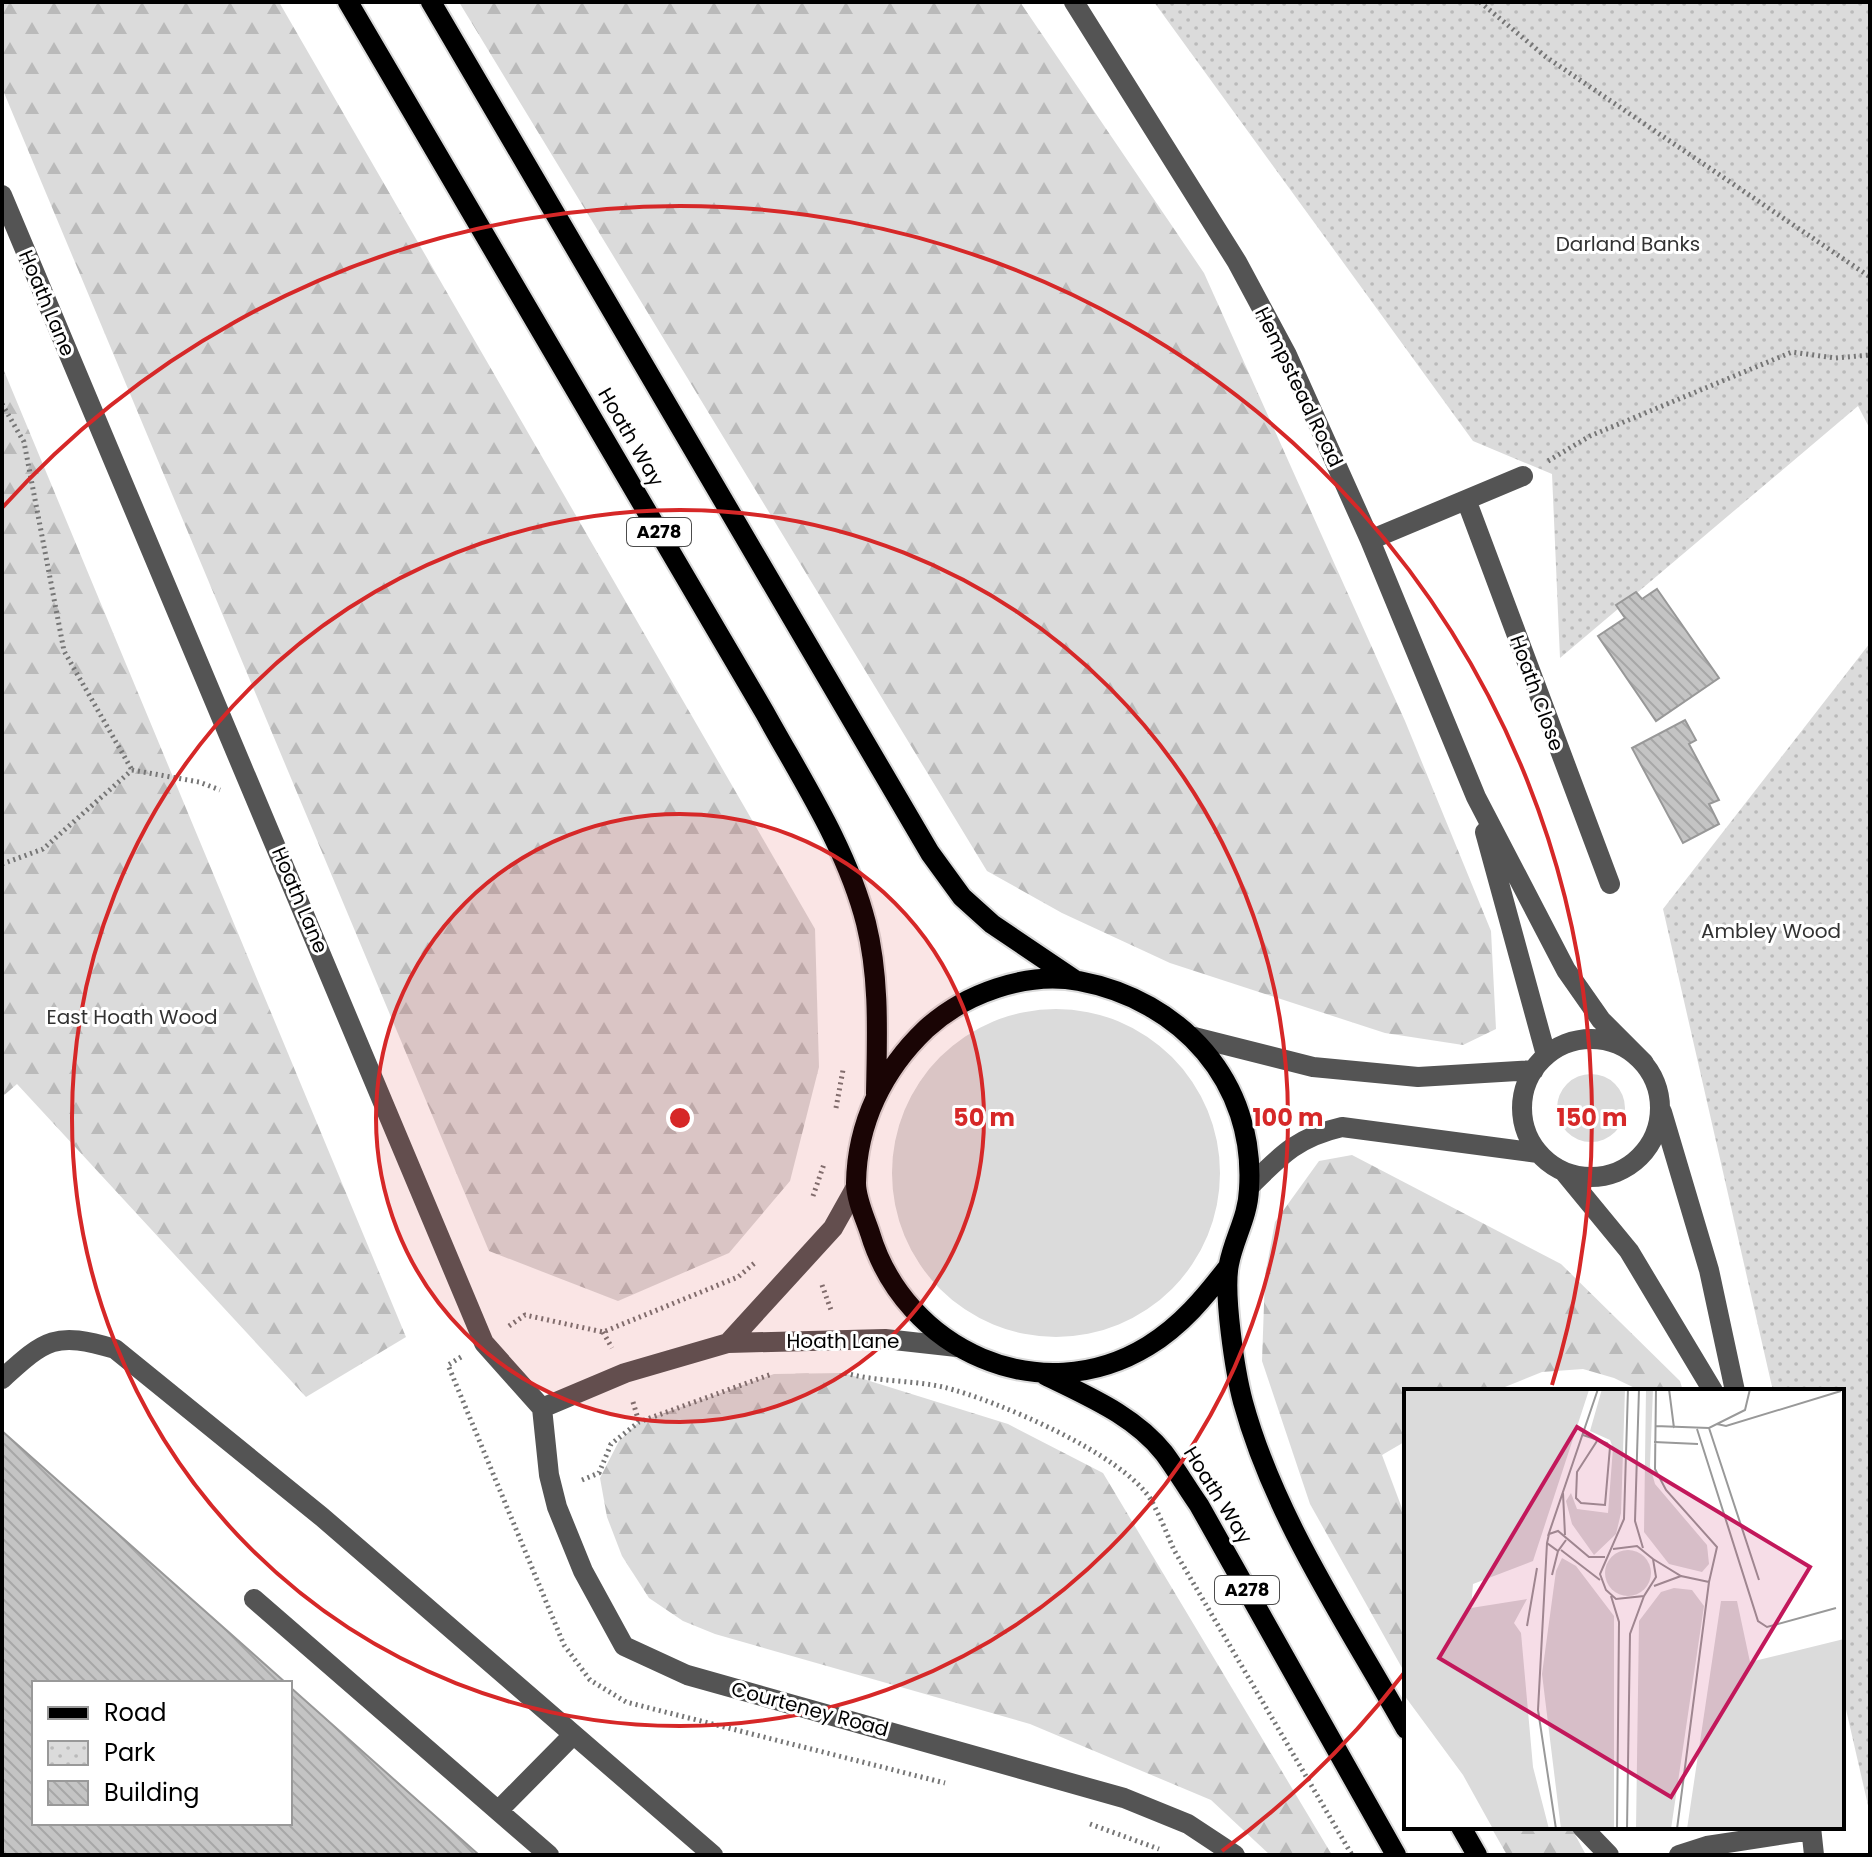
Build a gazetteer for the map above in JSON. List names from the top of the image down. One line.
{"streets":{"main road":["Hoath Way","A278"],"street":["Hoath Lane","Hempstead Road","Hoath Close","Courteney Road"]},"crossings":[["Hoath Lane","Courteney Road"]],"parks":["Darland Banks","Ambley Wood","East Hoath Wood"],"legend":["Road","Park","Building"],"rings":["50 m","100 m","150 m"]}
